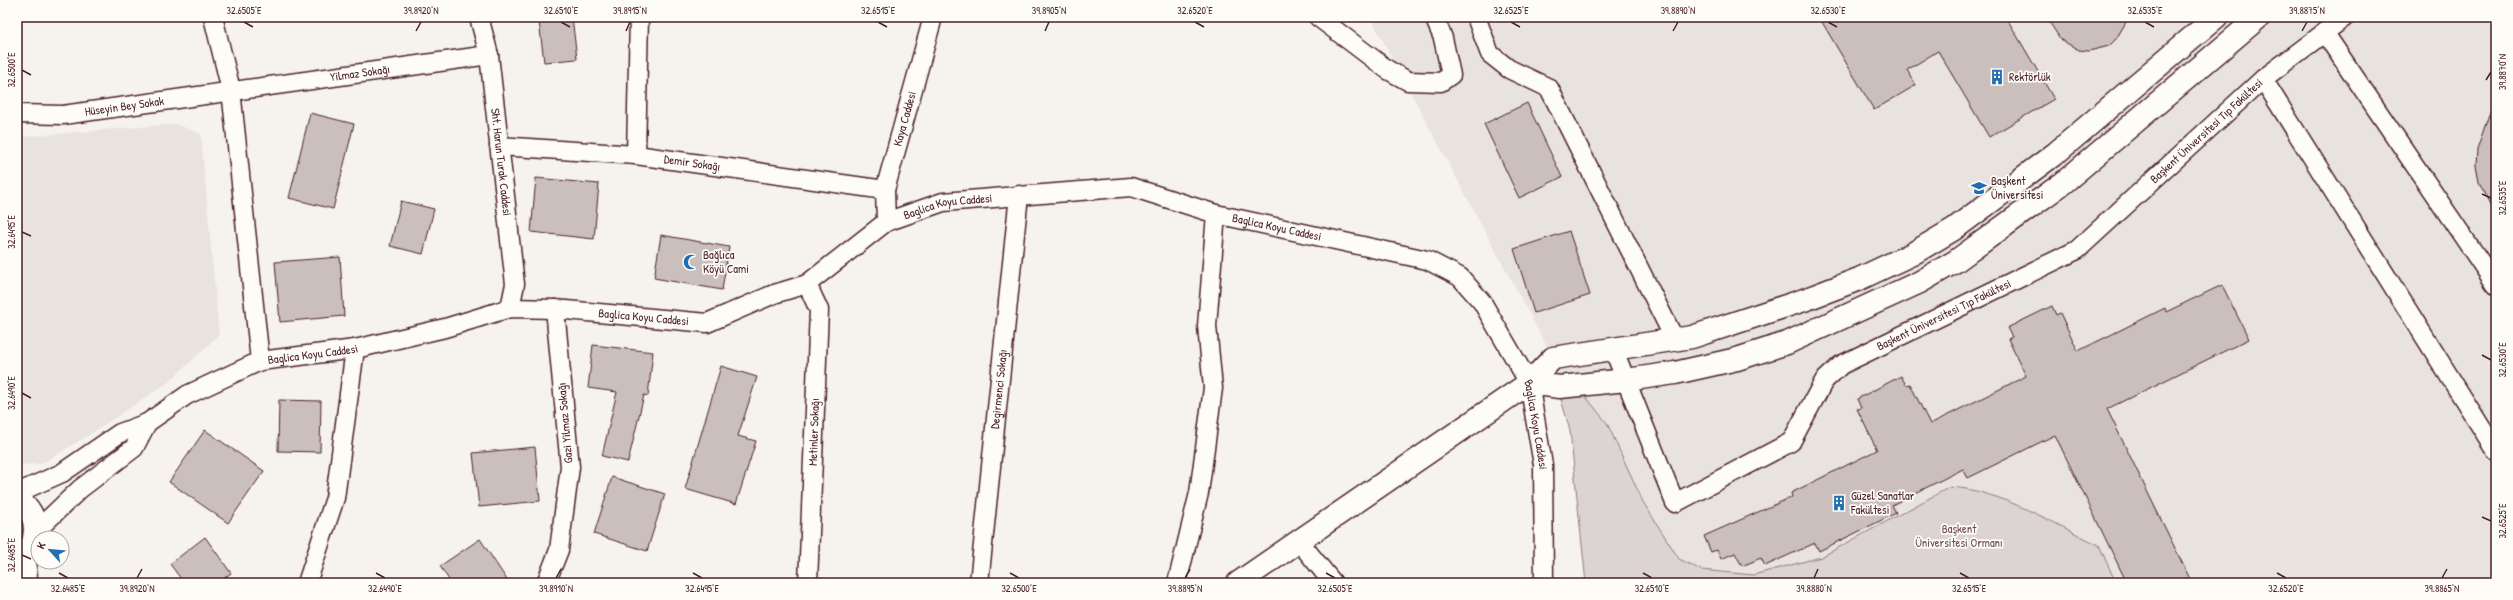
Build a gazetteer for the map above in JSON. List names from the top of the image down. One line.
{"streets":{"street":["Yilmaz Sokağı","Hüseyin Bey Sokak","Kaya Caddesi","Başkent Üniversitesi Tıp Fakültesi","Sht. Harun Turak Caddesi","Demir Sokağı","Baglica Koyu Caddesi","Degirmenci Sokağı","Gazi Yilmaz Sokağı","Metinler Sokağı"]},"crossings":[["Yilmaz Sokağı","Hüseyin Bey Sokak"],["Yilmaz Sokağı","Sht. Harun Turak Caddesi"],["Kaya Caddesi","Demir Sokağı"],["Kaya Caddesi","Baglica Koyu Caddesi"],["Sht. Harun Turak Caddesi","Demir Sokağı"],["Sht. Harun Turak Caddesi","Baglica Koyu Caddesi"],["Baglica Koyu Caddesi","Degirmenci Sokağı"],["Baglica Koyu Caddesi","Gazi Yilmaz Sokağı"],["Baglica Koyu Caddesi","Metinler Sokağı"]],"parks":["Başkent Üniversitesi Ormanı"],"places":{"building":["Rektörlük","Güzel Sanatlar Fakültesi"],"school or university":["Başkent Üniversitesi"],"mosque":["Bağlıca Köyü Cami"]},"north":"top left","coordinates":["32.6505°E","39.8920°N","32.6510°E","39.8915°N","32.6515°E","39.8905°N","32.6520°E","32.6525°E","39.8890°N","32.6530°E","32.6535°E","39.8875°N","32.6500°E","39.8870°N","32.6495°E","32.6490°E","32.6485°E","39.8910°N","39.8895°N","39.8880°N","39.8865°N"]}
